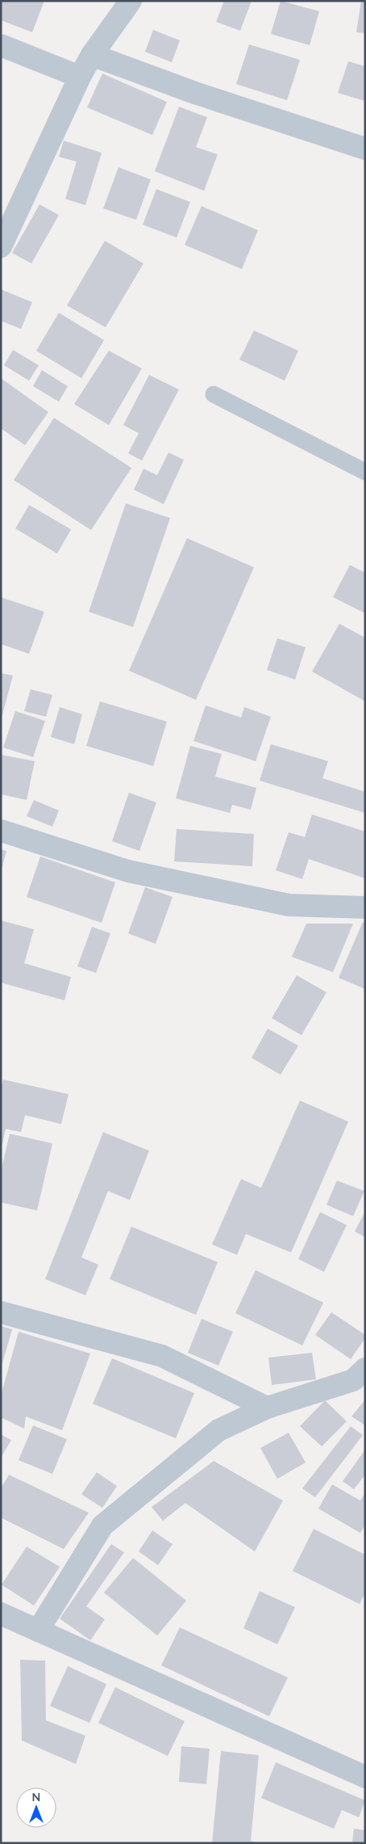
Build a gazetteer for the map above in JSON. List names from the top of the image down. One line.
{"north":"top"}
